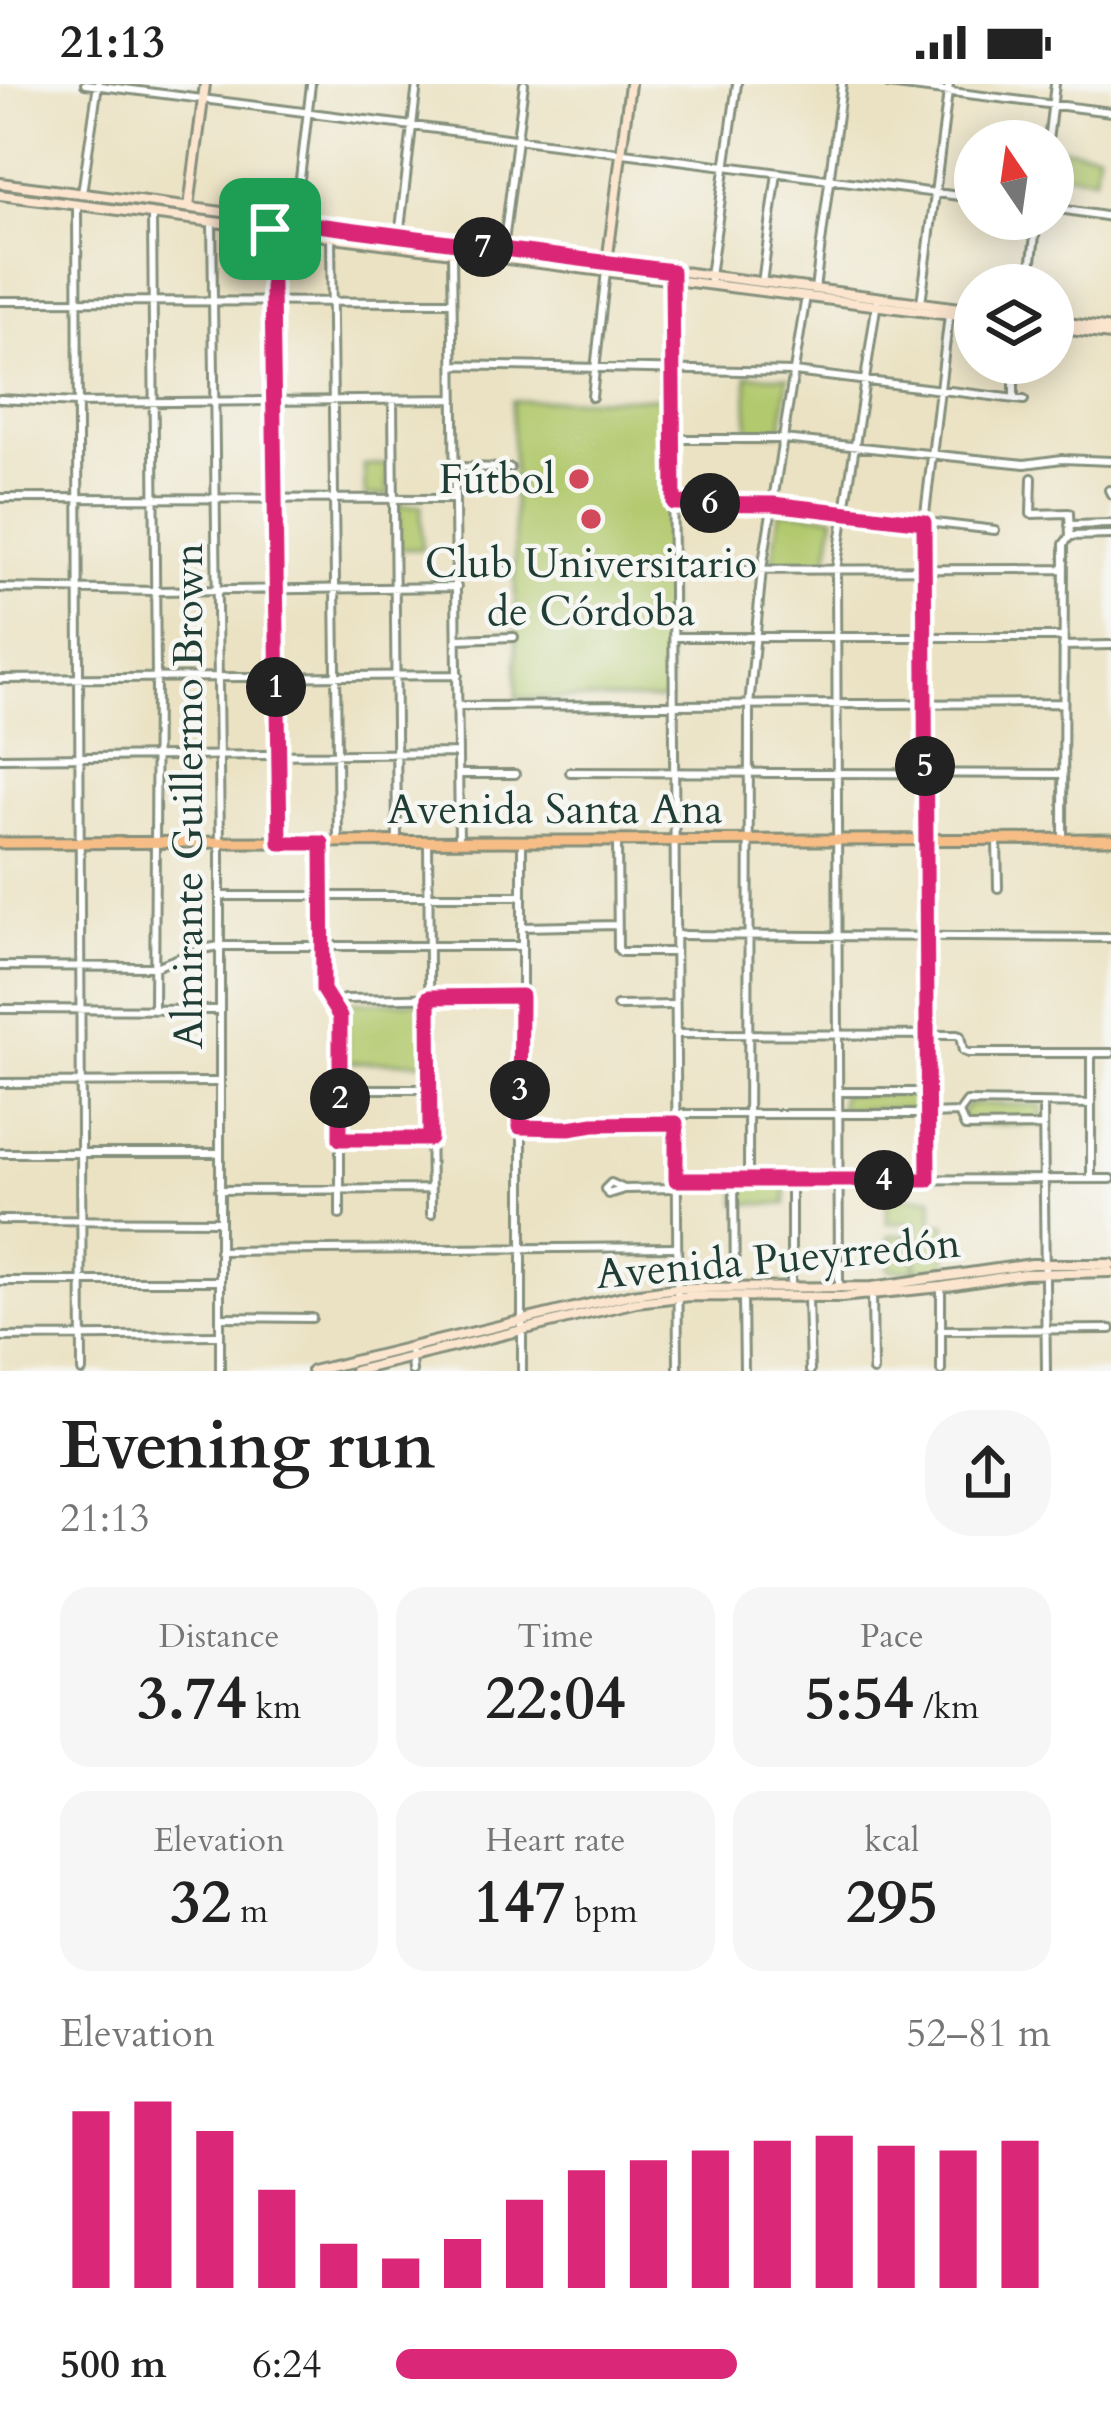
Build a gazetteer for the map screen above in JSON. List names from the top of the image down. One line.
{"streets":{"main road":["Avenida Santa Ana","Avenida Pueyrredón"],"street":["Almirante Guillermo Brown"]},"crossings":[["Almirante Guillermo Brown","Avenida Santa Ana"]],"places":["Fútbol","Club Universitario de Córdoba"],"north":"top","page":{"status":"21:13","pins":["7","6","1","5","3","2","4"],"heading":["Evening run","21:13"],"stats":[["Distance","3.74 km"],["Time","22:04"],["Pace","5:54 /km"],["Elevation","32 m"],["Heart rate","147 bpm"],["kcal","295"]],"chart":["Elevation","52–81 m"],"list":[{"name":"500 m","note":"6:24"}]}}
